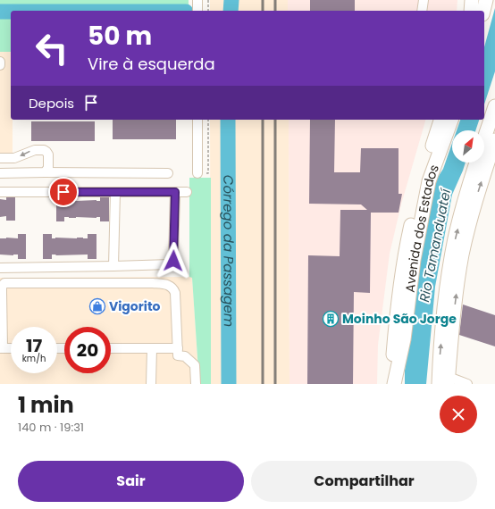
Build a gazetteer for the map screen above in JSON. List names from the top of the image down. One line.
{"streets":{"highway":["Avenida dos Estados"]},"water":["Rio Tamanduateí","Córrego da Passagem"],"places":{"shop":["Vigorito"],"building":["Moinho São Jorge"]},"north":"top right","page":{"turn":["50 m","Vire à esquerda"],"then":"Depois","speed":"17 km/h","limit":"20","heading":["1 min","140 m · 19:31"],"buttons":["Sair","Compartilhar"]}}
